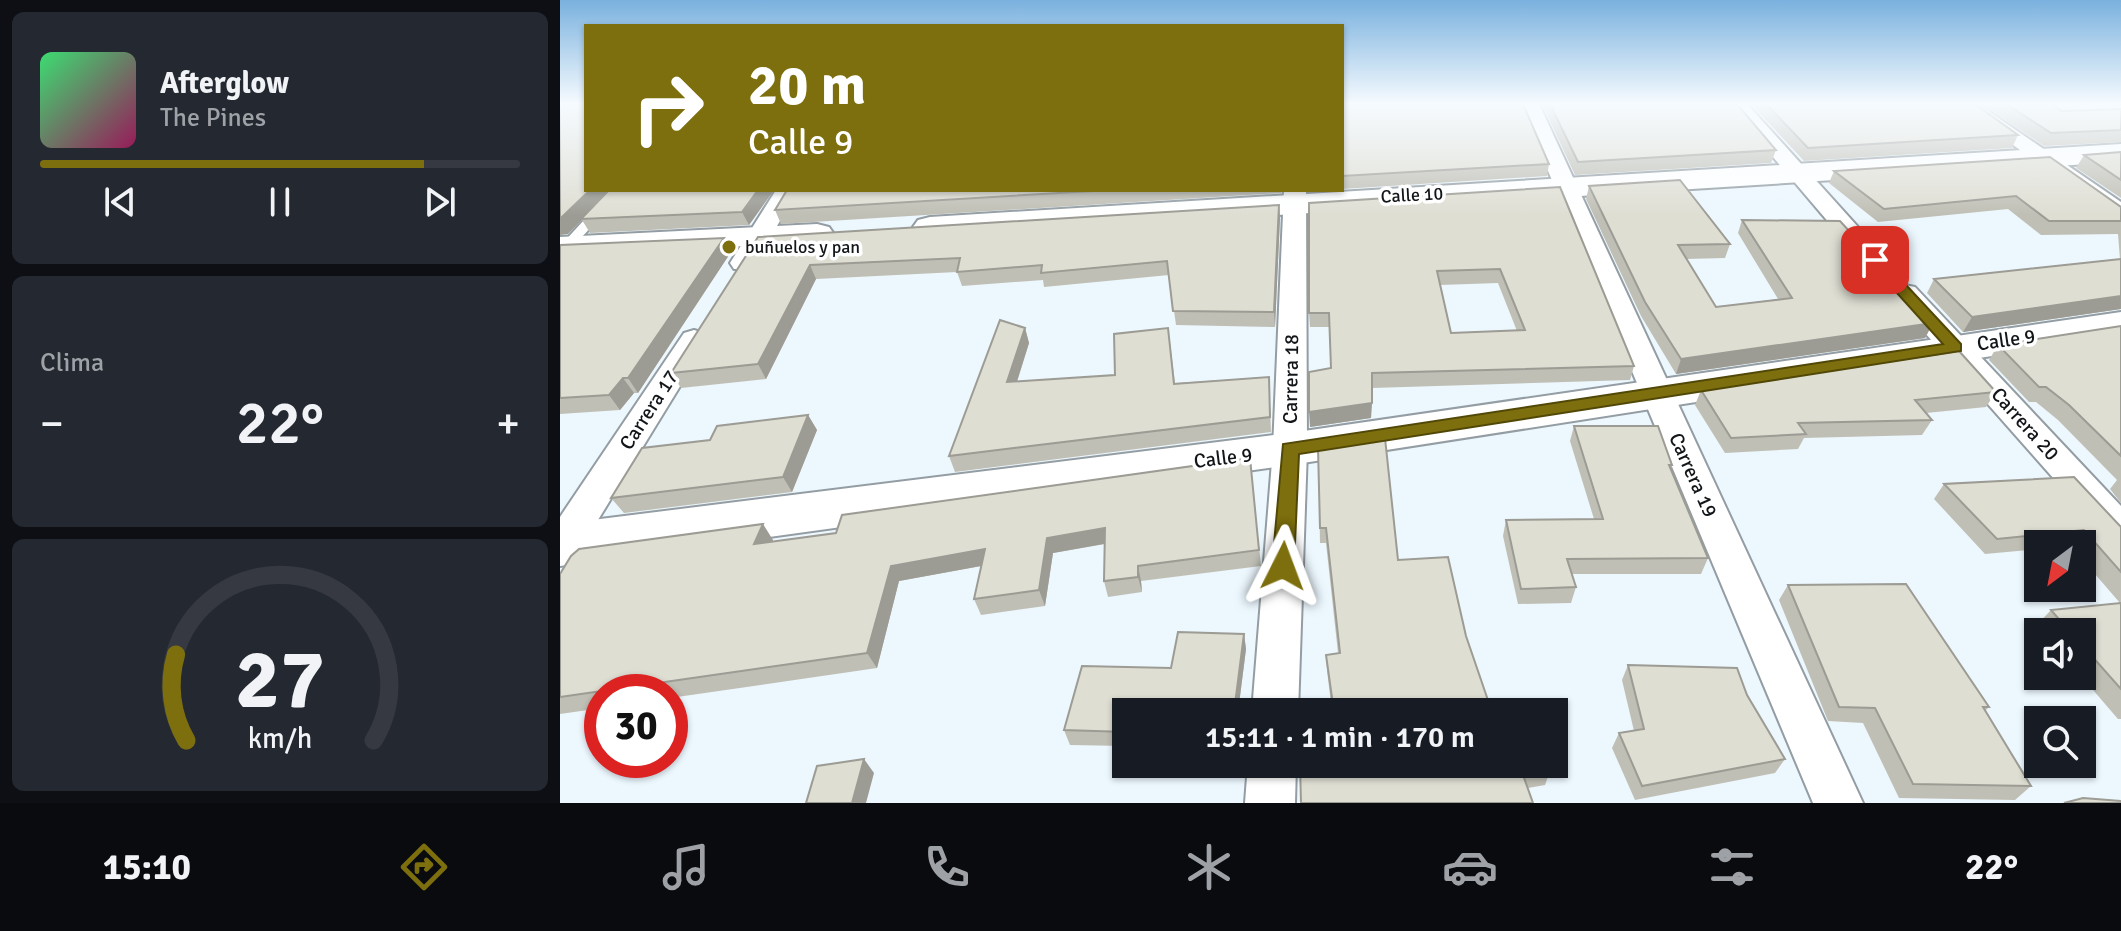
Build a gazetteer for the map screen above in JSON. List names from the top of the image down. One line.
{"streets":{"main road":["Calle 10","Calle 9"],"street":["Carrera 18","Carrera 17","Carrera 20","Carrera 19"]},"crossings":[["Calle 10","Carrera 18"],["Calle 10","Carrera 20"],["Calle 10","Carrera 19"],["Calle 9","Carrera 18"],["Calle 9","Carrera 17"],["Calle 9","Carrera 20"],["Calle 9","Carrera 19"]],"places":["buñuelos y pan"],"north":"bottom left","page":{"turn":["20 m","Calle 9"],"song":["Afterglow","The Pines"],"tile":"Clima","heat":["−","22°","+"],"limit":"30","trip":"15:11 · 1 min · 170 m","tabs":["15:10","22°"],"gauge":["27","km/h"]}}
